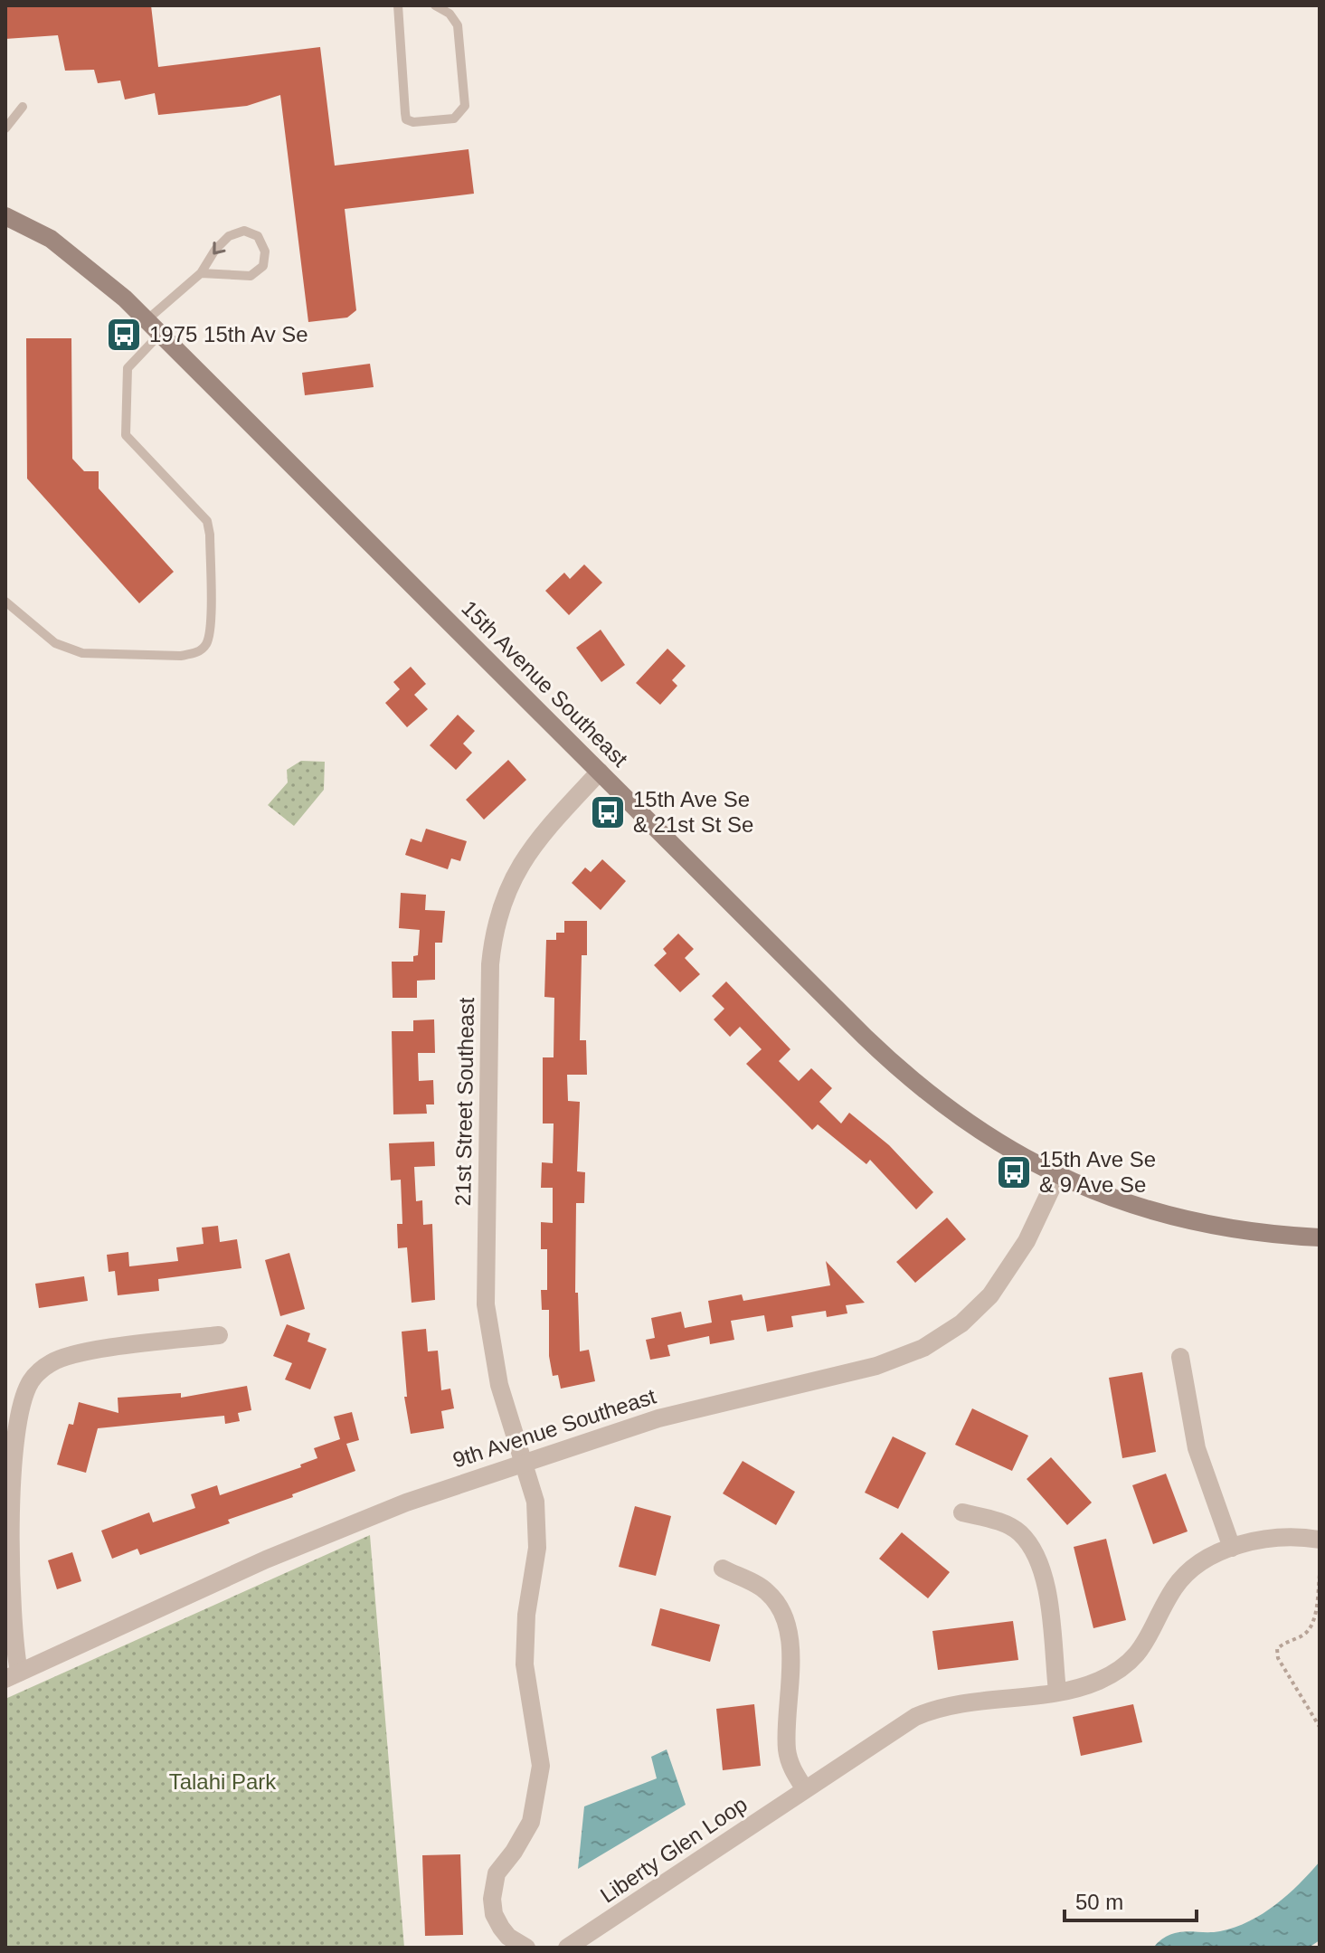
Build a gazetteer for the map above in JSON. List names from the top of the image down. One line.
{"streets":{"main road":["15th Avenue Southeast"],"street":["21st Street Southeast","9th Avenue Southeast","Liberty Glen Loop"]},"crossings":[["15th Avenue Southeast","21st Street Southeast"],["15th Avenue Southeast","9th Avenue Southeast"],["21st Street Southeast","9th Avenue Southeast"]],"parks":["Talahi Park"],"places":{"bus stop":["1975 15th Av Se","15th Ave Se & 21st St Se","15th Ave Se & 9 Ave Se"]},"scale_bar":"50 m"}
